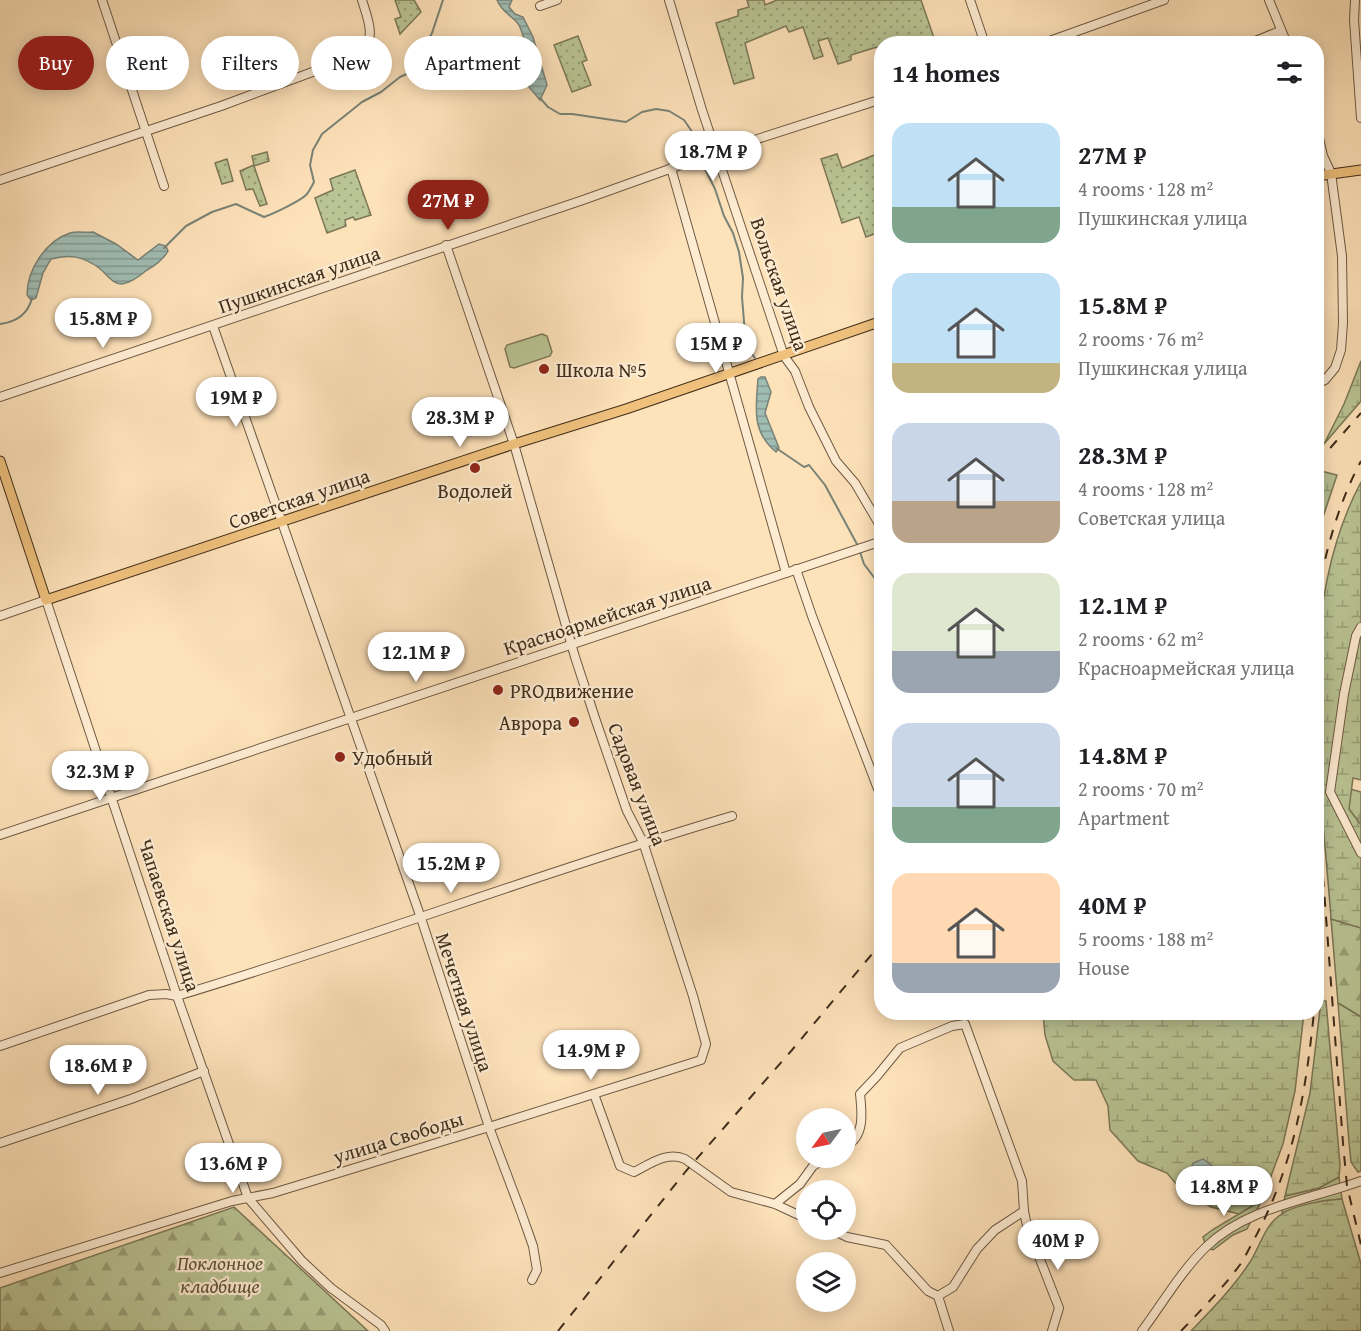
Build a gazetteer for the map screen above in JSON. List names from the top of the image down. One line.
{"streets":{"main road":["Советская улица","Чапаевская улица"],"street":["Пушкинская улица","Вольская улица","Красноармейская улица","Садовая улица","Мечетная улица","улица Свободы"]},"crossings":[["Пушкинская улица","Вольская улица"],["Пушкинская улица","Садовая улица"],["Пушкинская улица","Мечетная улица"],["Вольская улица","Советская улица"],["Советская улица","Садовая улица"],["Советская улица","Чапаевская улица"],["Советская улица","Мечетная улица"],["Красноармейская улица","Садовая улица"],["Красноармейская улица","Чапаевская улица"],["Красноармейская улица","Мечетная улица"],["Садовая улица","улица Свободы"],["Чапаевская улица","улица Свободы"],["Мечетная улица","улица Свободы"]],"parks":["Поклонное кладбище"],"places":["Школа №5","Водолей","PROдвижение","Аврора","Удобный"],"north":"bottom left","page":{"chip":["Buy","Rent","Filters","New","Apartment"],"heading":"14 homes","list":[{"name":"27M ₽","note":"4 rooms · 128 m² · Пушкинская улица"},{"name":"15.8M ₽","note":"2 rooms · 76 m² · Пушкинская улица"},{"name":"28.3M ₽","note":"4 rooms · 128 m² · Советская улица"},{"name":"12.1M ₽","note":"2 rooms · 62 m² · Красноармейская улица"},{"name":"14.8M ₽","note":"2 rooms · 70 m² · Apartment"},{"name":"40M ₽","note":"5 rooms · 188 m² · House"}],"price":["18.7M ₽","27M ₽","15.8M ₽","15M ₽","19M ₽","28.3M ₽","12.1M ₽","32.3M ₽","15.2M ₽","14.9M ₽","18.6M ₽","13.6M ₽","14.8M ₽","40M ₽"]}}
